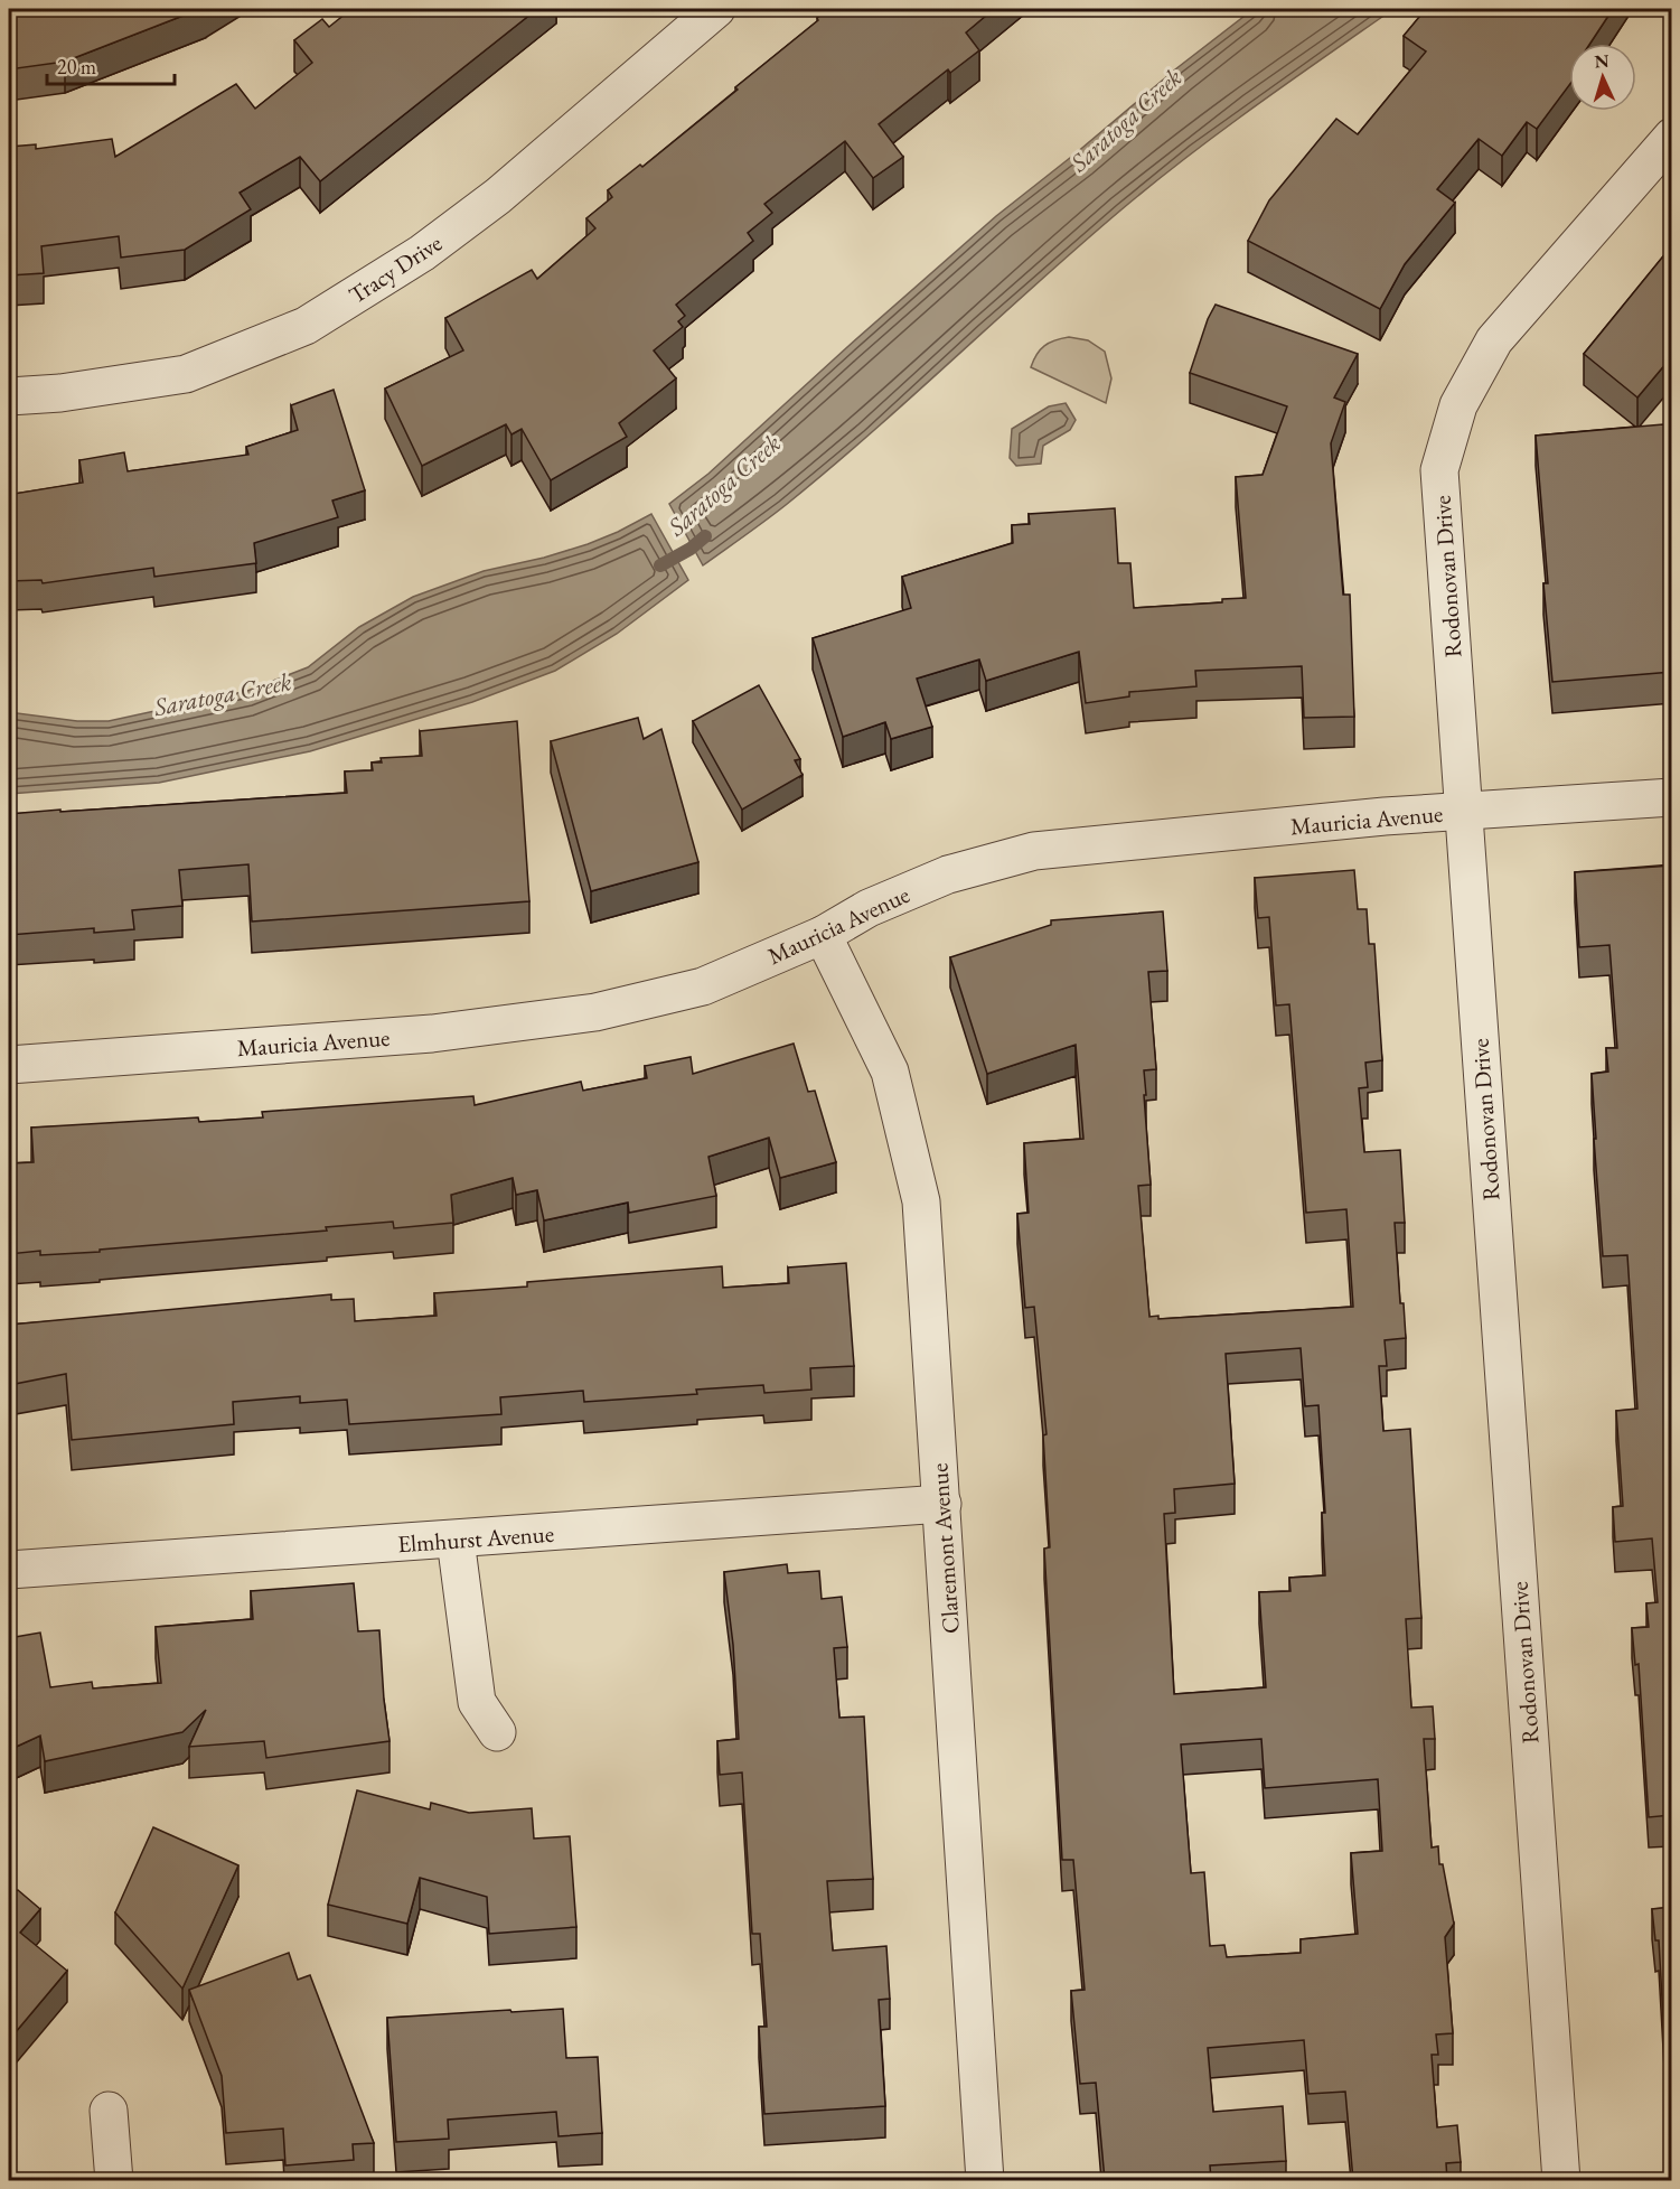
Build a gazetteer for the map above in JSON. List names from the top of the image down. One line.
{"streets":{"street":["Tracy Drive","Rodonovan Drive","Mauricia Avenue","Elmhurst Avenue","Claremont Avenue"]},"crossings":[["Rodonovan Drive","Mauricia Avenue"],["Mauricia Avenue","Claremont Avenue"],["Elmhurst Avenue","Claremont Avenue"]],"water":["Saratoga Creek"],"scale_bar":"20 m","north":"top"}
